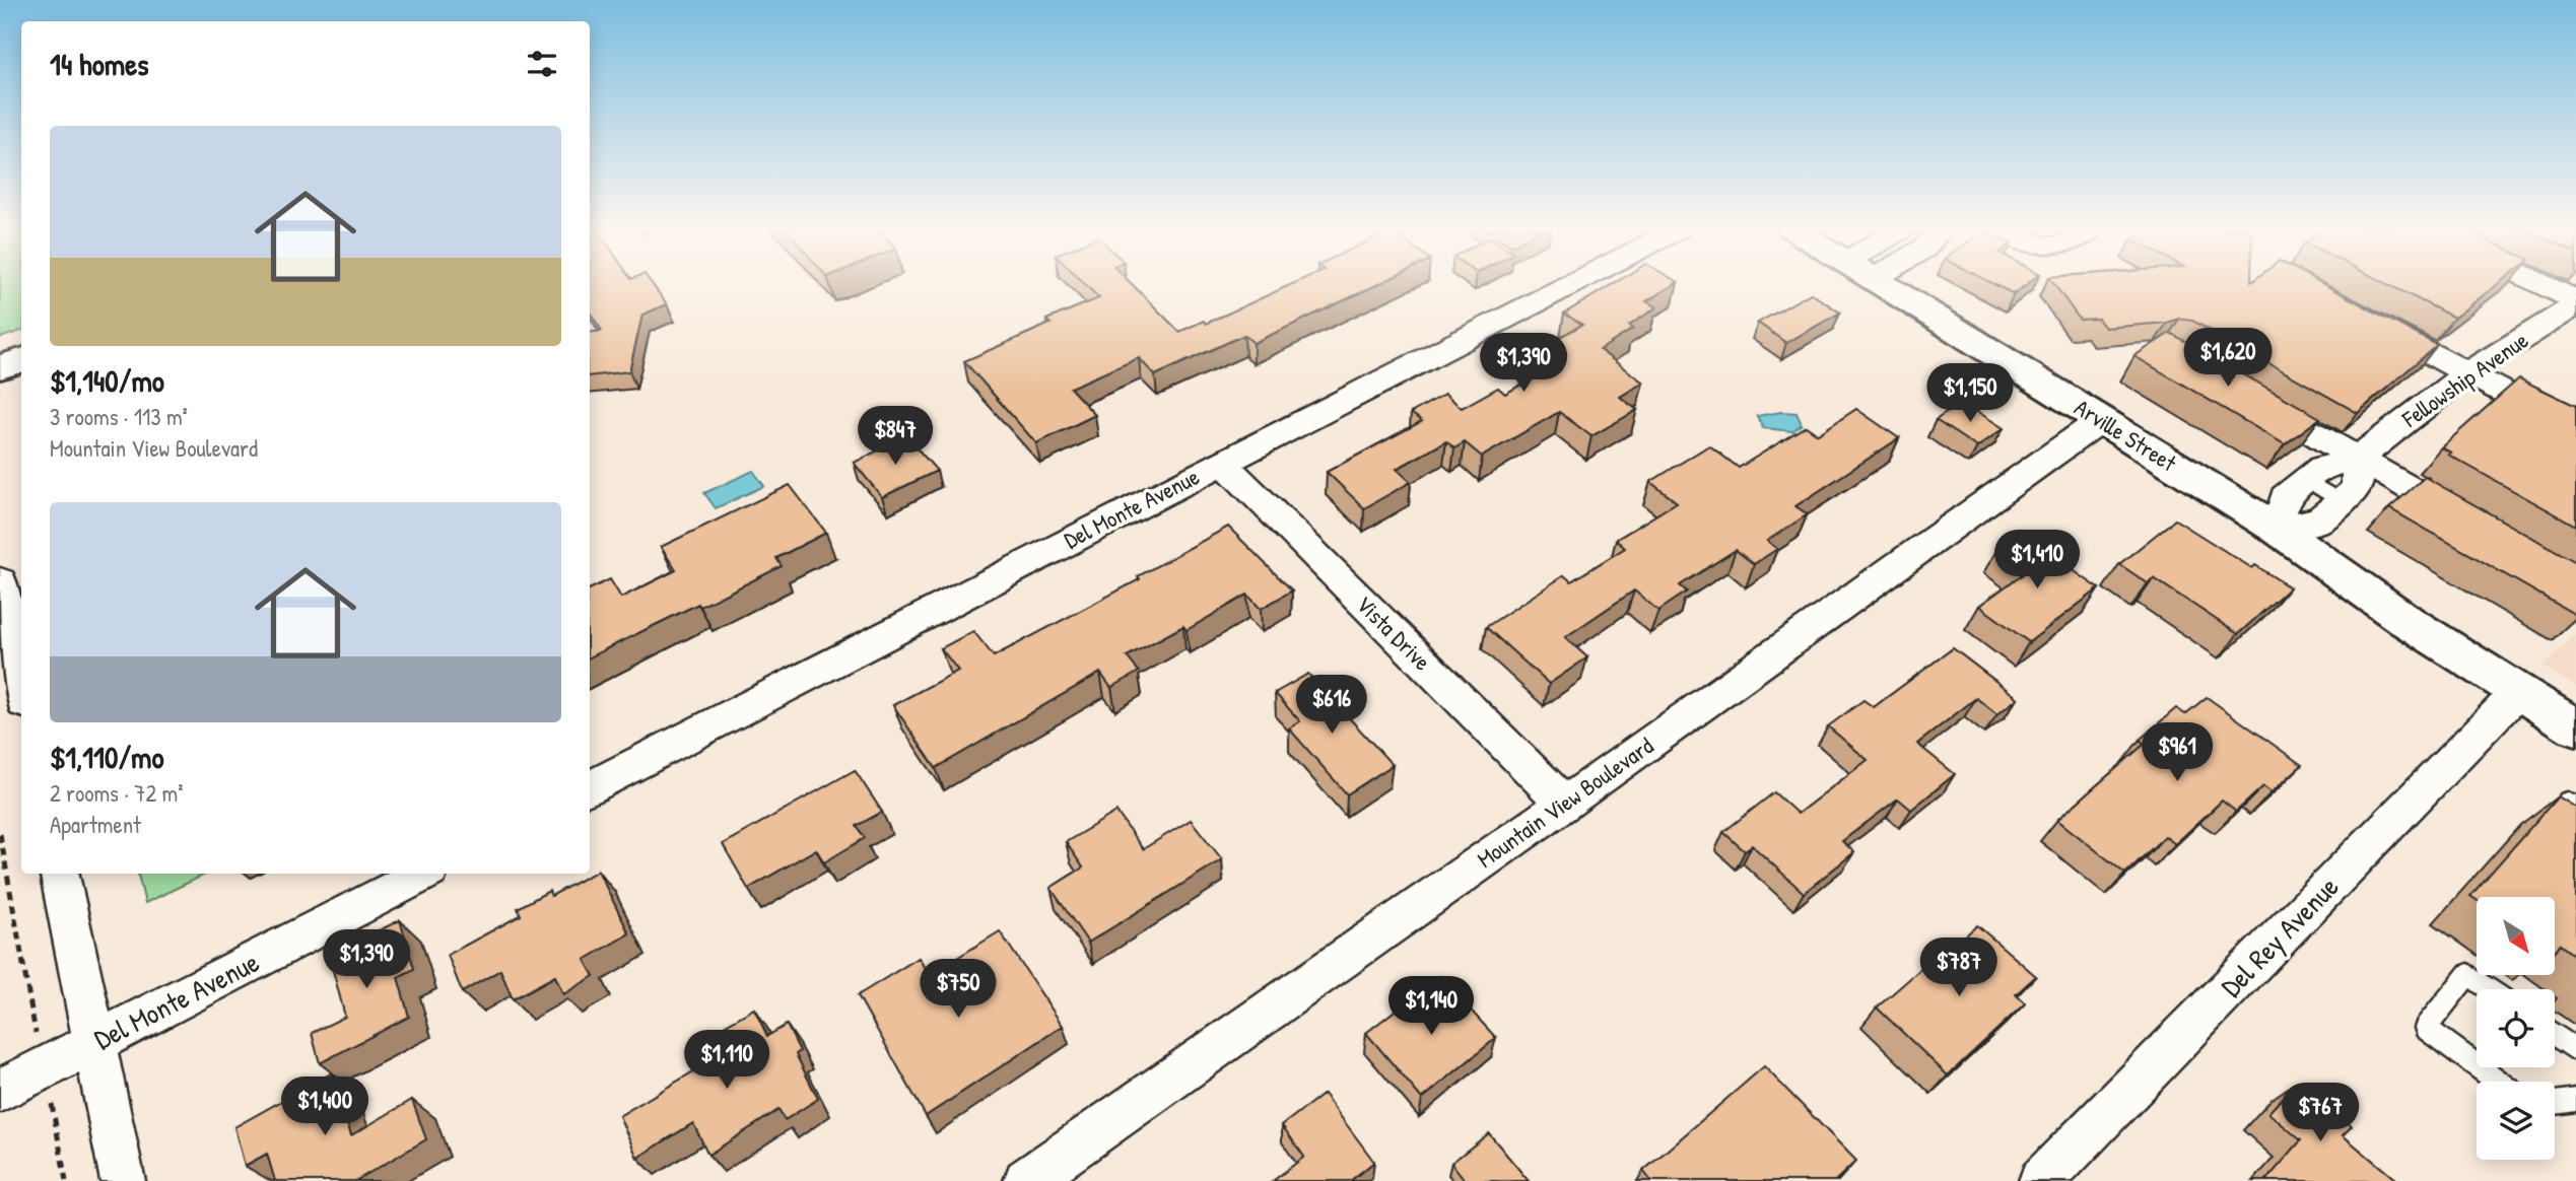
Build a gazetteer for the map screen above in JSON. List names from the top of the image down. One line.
{"streets":{"street":["Fellowship Avenue","Arville Street","Del Monte Avenue","Vista Drive","Mountain View Boulevard","Del Rey Avenue"]},"crossings":[["Fellowship Avenue","Arville Street"],["Arville Street","Mountain View Boulevard"],["Arville Street","Del Rey Avenue"],["Del Monte Avenue","Vista Drive"],["Vista Drive","Mountain View Boulevard"]],"north":"bottom right","page":{"heading":"14 homes","list":[{"name":"$1,140/mo","note":"3 rooms · 113 m² · Mountain View Boulevard"},{"name":"$1,110/mo","note":"2 rooms · 72 m² · Apartment"}],"price":["$1,620","$1,390","$1,150","$847","$1,410","$616","$961","$1,390","$787","$750","$1,140","$1,110","$1,400","$767"]}}
